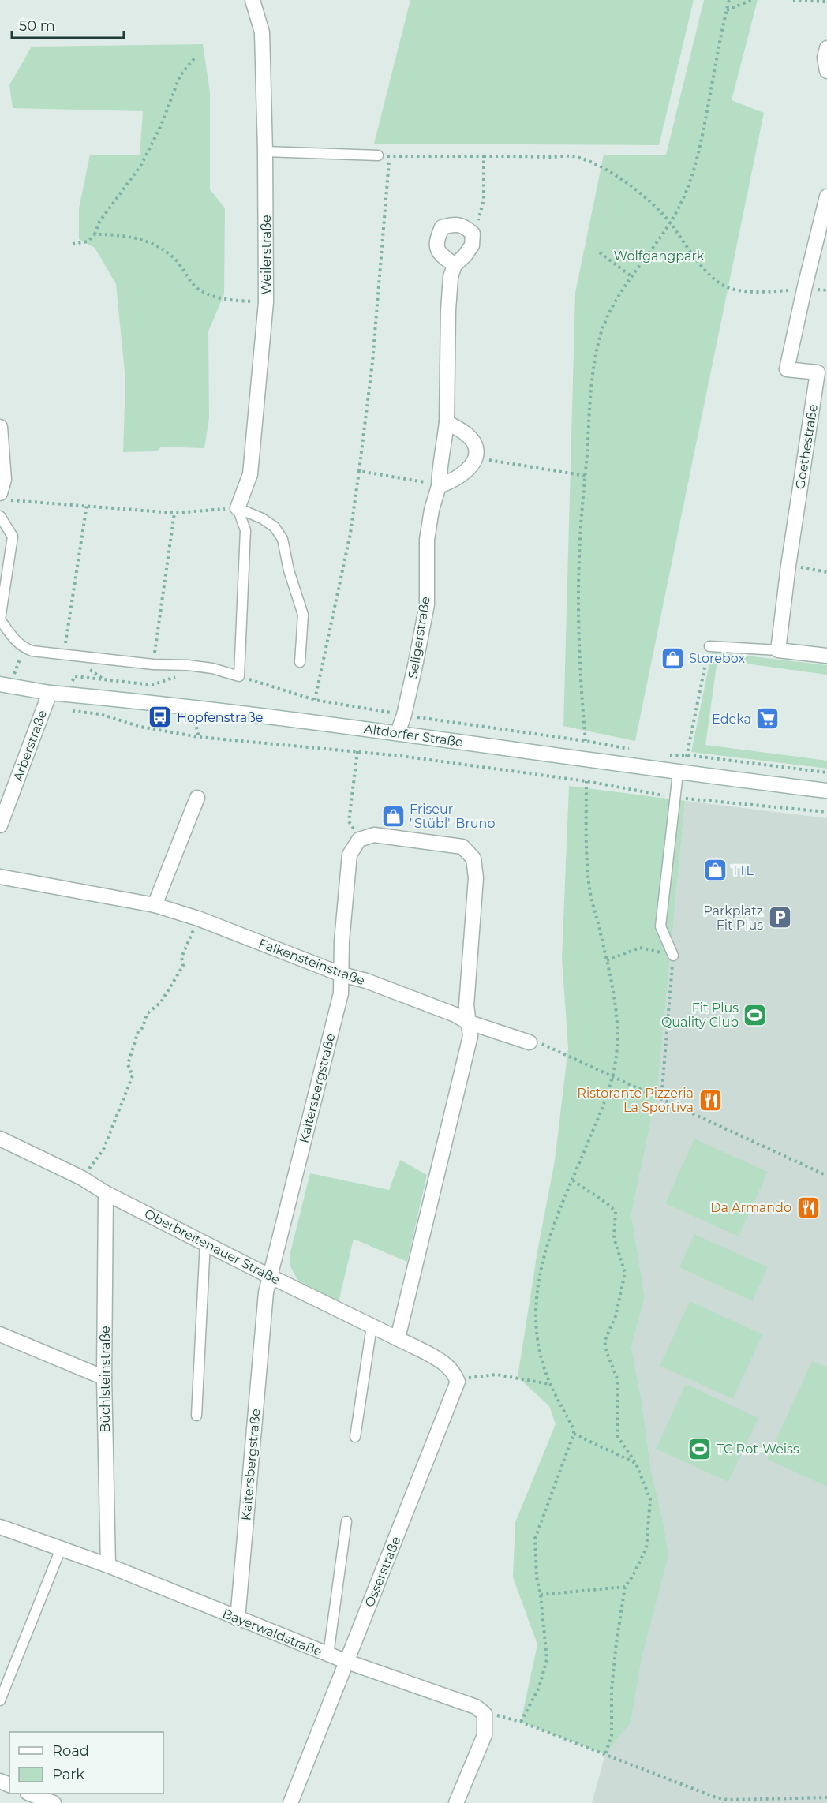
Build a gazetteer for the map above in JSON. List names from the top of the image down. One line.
{"streets":{"street":["Weilerstraße","Goethestraße","Seligerstraße","Altdorfer Straße","Arberstraße","Falkensteinstraße","Kaitersbergstraße","Oberbreitenauer Straße","Büchlsteinstraße","Osserstraße","Bayerwaldstraße"]},"crossings":[["Seligerstraße","Altdorfer Straße"],["Altdorfer Straße","Arberstraße"],["Falkensteinstraße","Kaitersbergstraße"],["Kaitersbergstraße","Oberbreitenauer Straße"],["Kaitersbergstraße","Bayerwaldstraße"],["Oberbreitenauer Straße","Büchlsteinstraße"],["Oberbreitenauer Straße","Osserstraße"],["Büchlsteinstraße","Bayerwaldstraße"],["Osserstraße","Bayerwaldstraße"]],"parks":["Wolfgangpark"],"places":{"shop":["Storebox","Friseur \"Stübl\" Bruno","TTL"],"bus stop":["Hopfenstraße"],"supermarket":["Edeka"],"parking":["Parkplatz Fit Plus"],"sports":["Fit Plus Quality Club","TC Rot-Weiss"],"restaurant":["Ristorante Pizzeria La Sportiva","Da Armando"]},"legend":["Road","Park"],"scale_bar":"50 m"}
